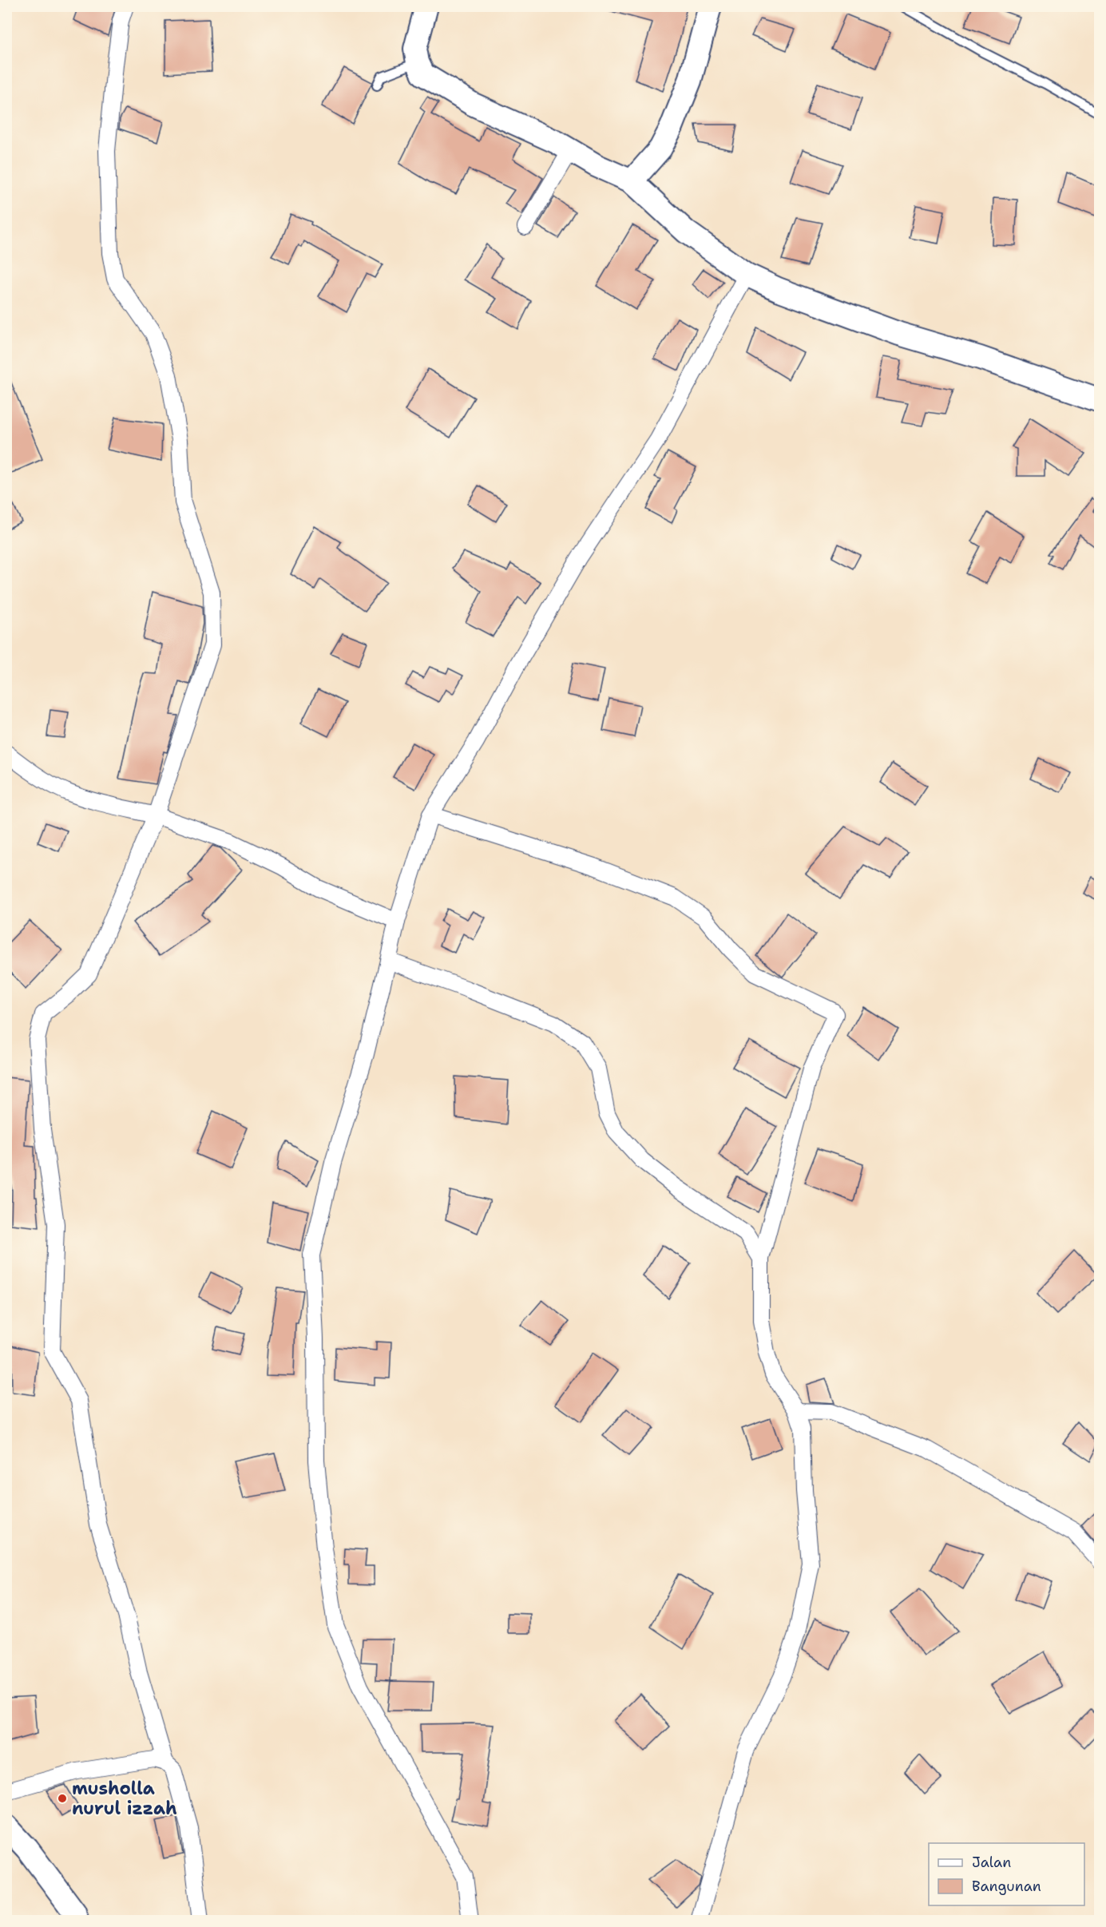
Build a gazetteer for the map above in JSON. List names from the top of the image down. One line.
{"places":["musholla nurul izzah"],"legend":["Jalan","Bangunan"]}
